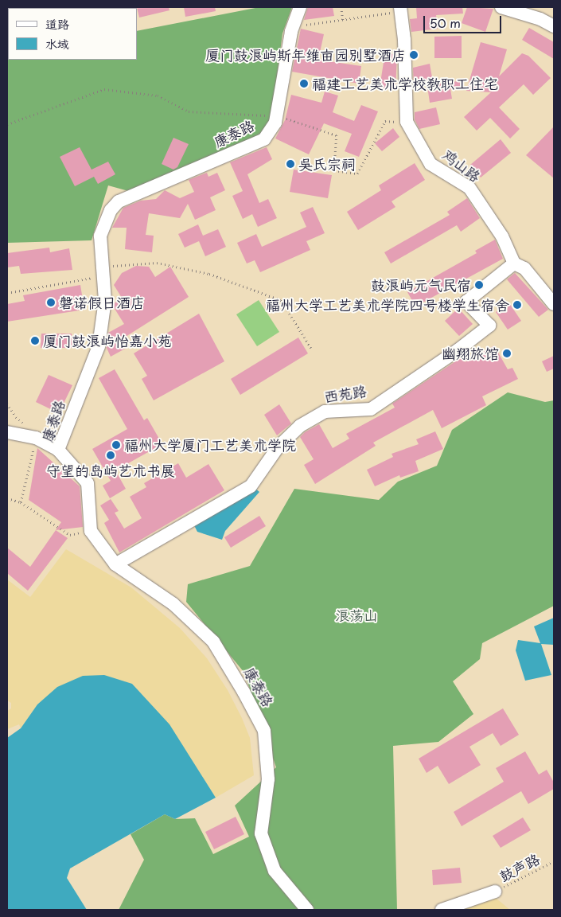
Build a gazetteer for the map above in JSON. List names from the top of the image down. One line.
{"streets":{"street":["康泰路","鸡山路","西苑路"],"path":["鼓声路"]},"crossings":[["康泰路","西苑路"],["鸡山路","西苑路"]],"parks":["浪荡山"],"places":["厦门鼓浪屿斯年维亩园别墅酒店","福建工艺美术学校教职工住宅","吴氏宗祠","鼓浪屿元气民宿","磐诺假日酒店","福州大学工艺美术学院四号楼学生宿舍","厦门鼓浪屿怡嘉小苑","幽翔旅馆","福州大学厦门工艺美术学院","守望的岛屿艺术书展"],"legend":["道路","水域"],"scale_bar":"50 m"}
